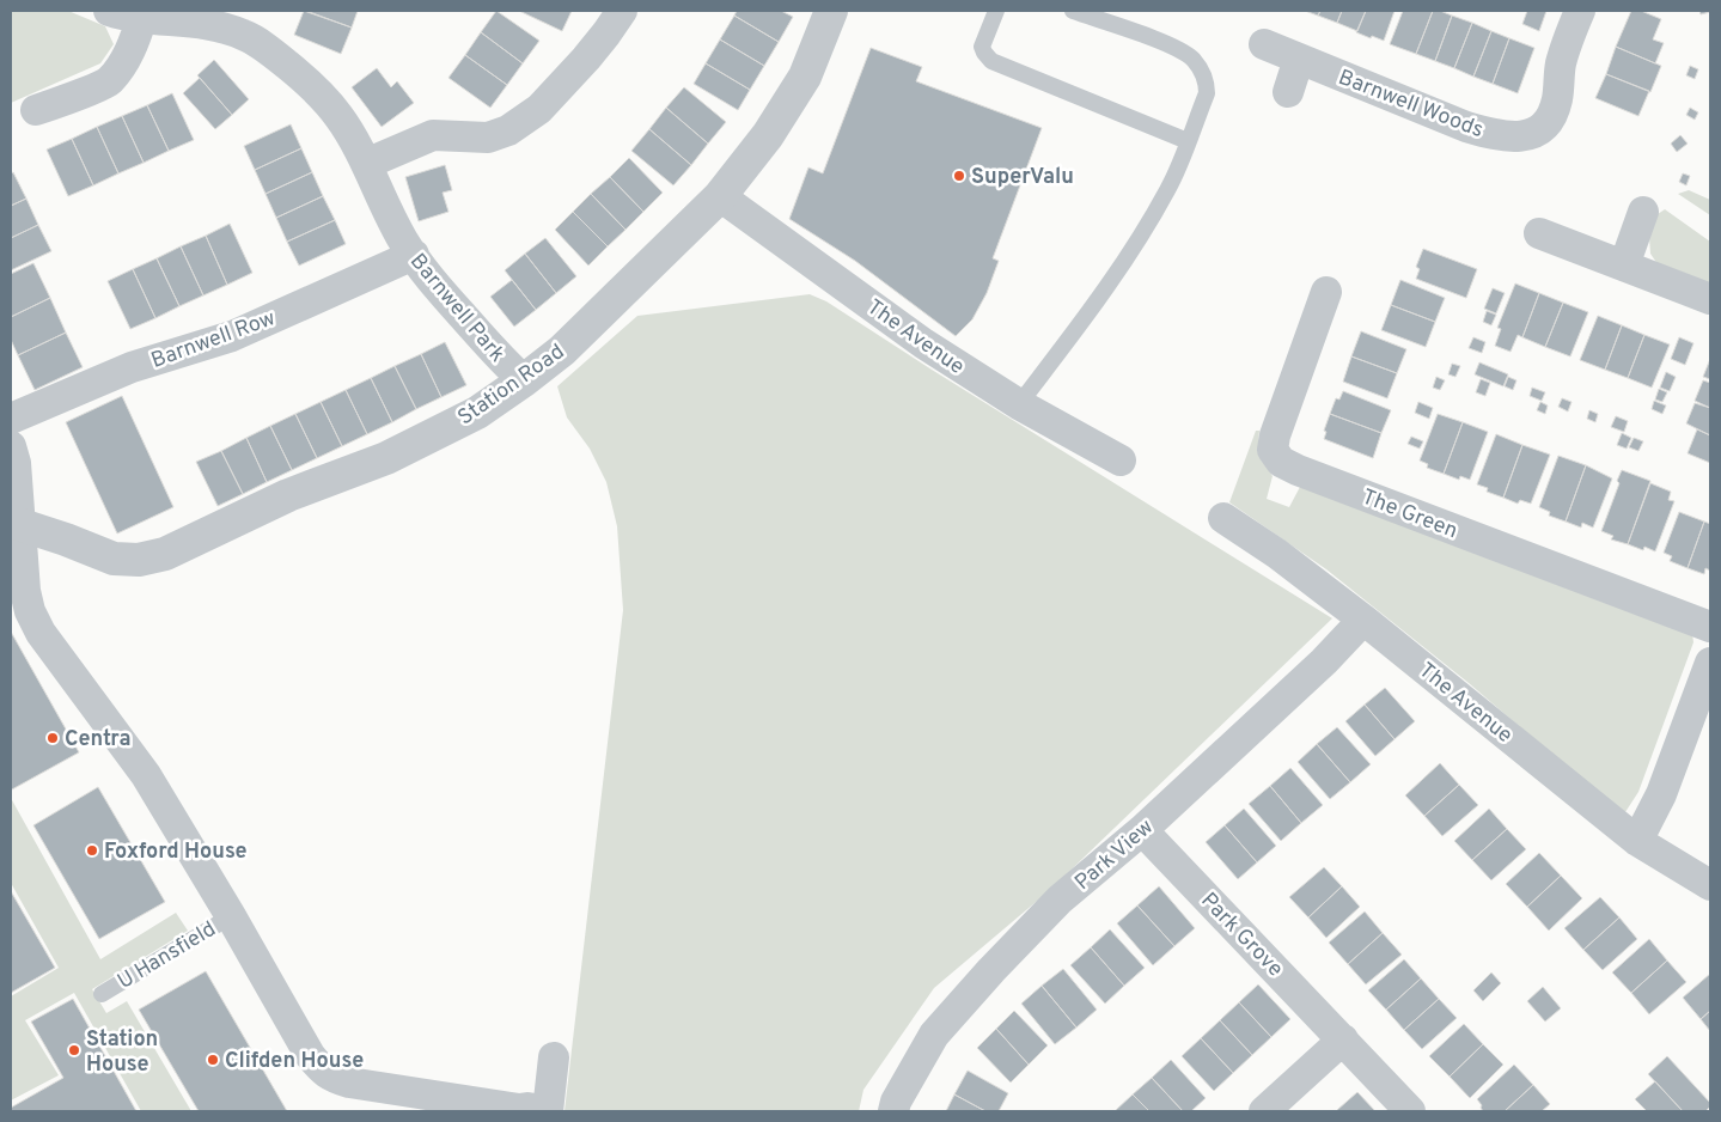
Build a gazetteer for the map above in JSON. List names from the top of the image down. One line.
{"streets":{"street":["Barnwell Woods","Barnwell Park","The Avenue","Barnwell Row","Station Road","The Green","Park View","Park Grove","U Hansfield"]},"crossings":[["Barnwell Park","Barnwell Row"],["Barnwell Park","Station Road"],["The Avenue","Station Road"],["The Avenue","Park View"],["Station Road","U Hansfield"],["Park View","Park Grove"]],"places":["SuperValu","Centra","Foxford House","Station House","Clifden House"]}
